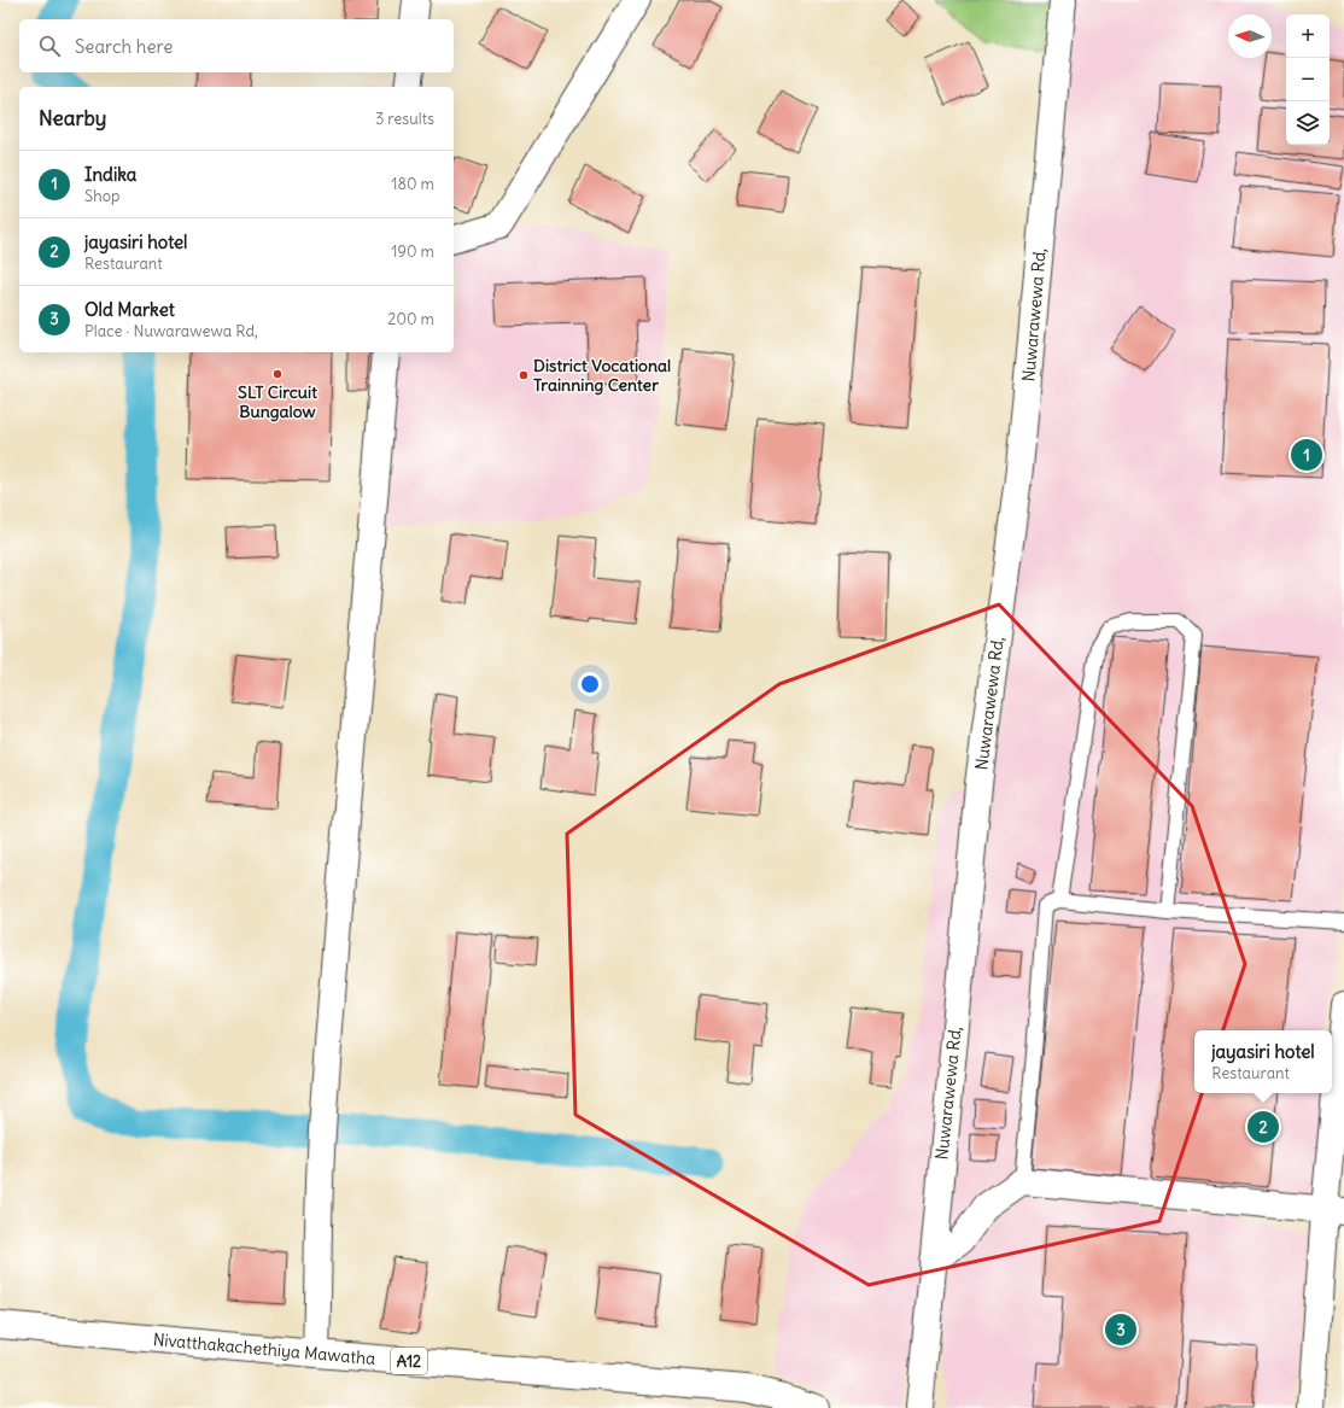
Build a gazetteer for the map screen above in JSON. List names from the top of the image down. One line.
{"streets":{"main road":["Nuwarawewa Rd,","Nivatthakachethiya Mawatha","A12"]},"places":["SLT Circuit Bungalow","District Vocational Trainning Center"],"north":"left","page":{"map_buttons":["+","−"],"search":"Search here","heading":["Nearby","3 results"],"list":[{"mark":"1","name":"Indika","note":"Shop","value":"180 m"},{"mark":"2","name":"jayasiri hotel","note":"Restaurant","value":"190 m"},{"mark":"3","name":"Old Market","note":"Place · Nuwarawewa Rd,","value":"200 m"}],"pins":["1","2","3"],"popup":["jayasiri hotel","Restaurant"]}}
